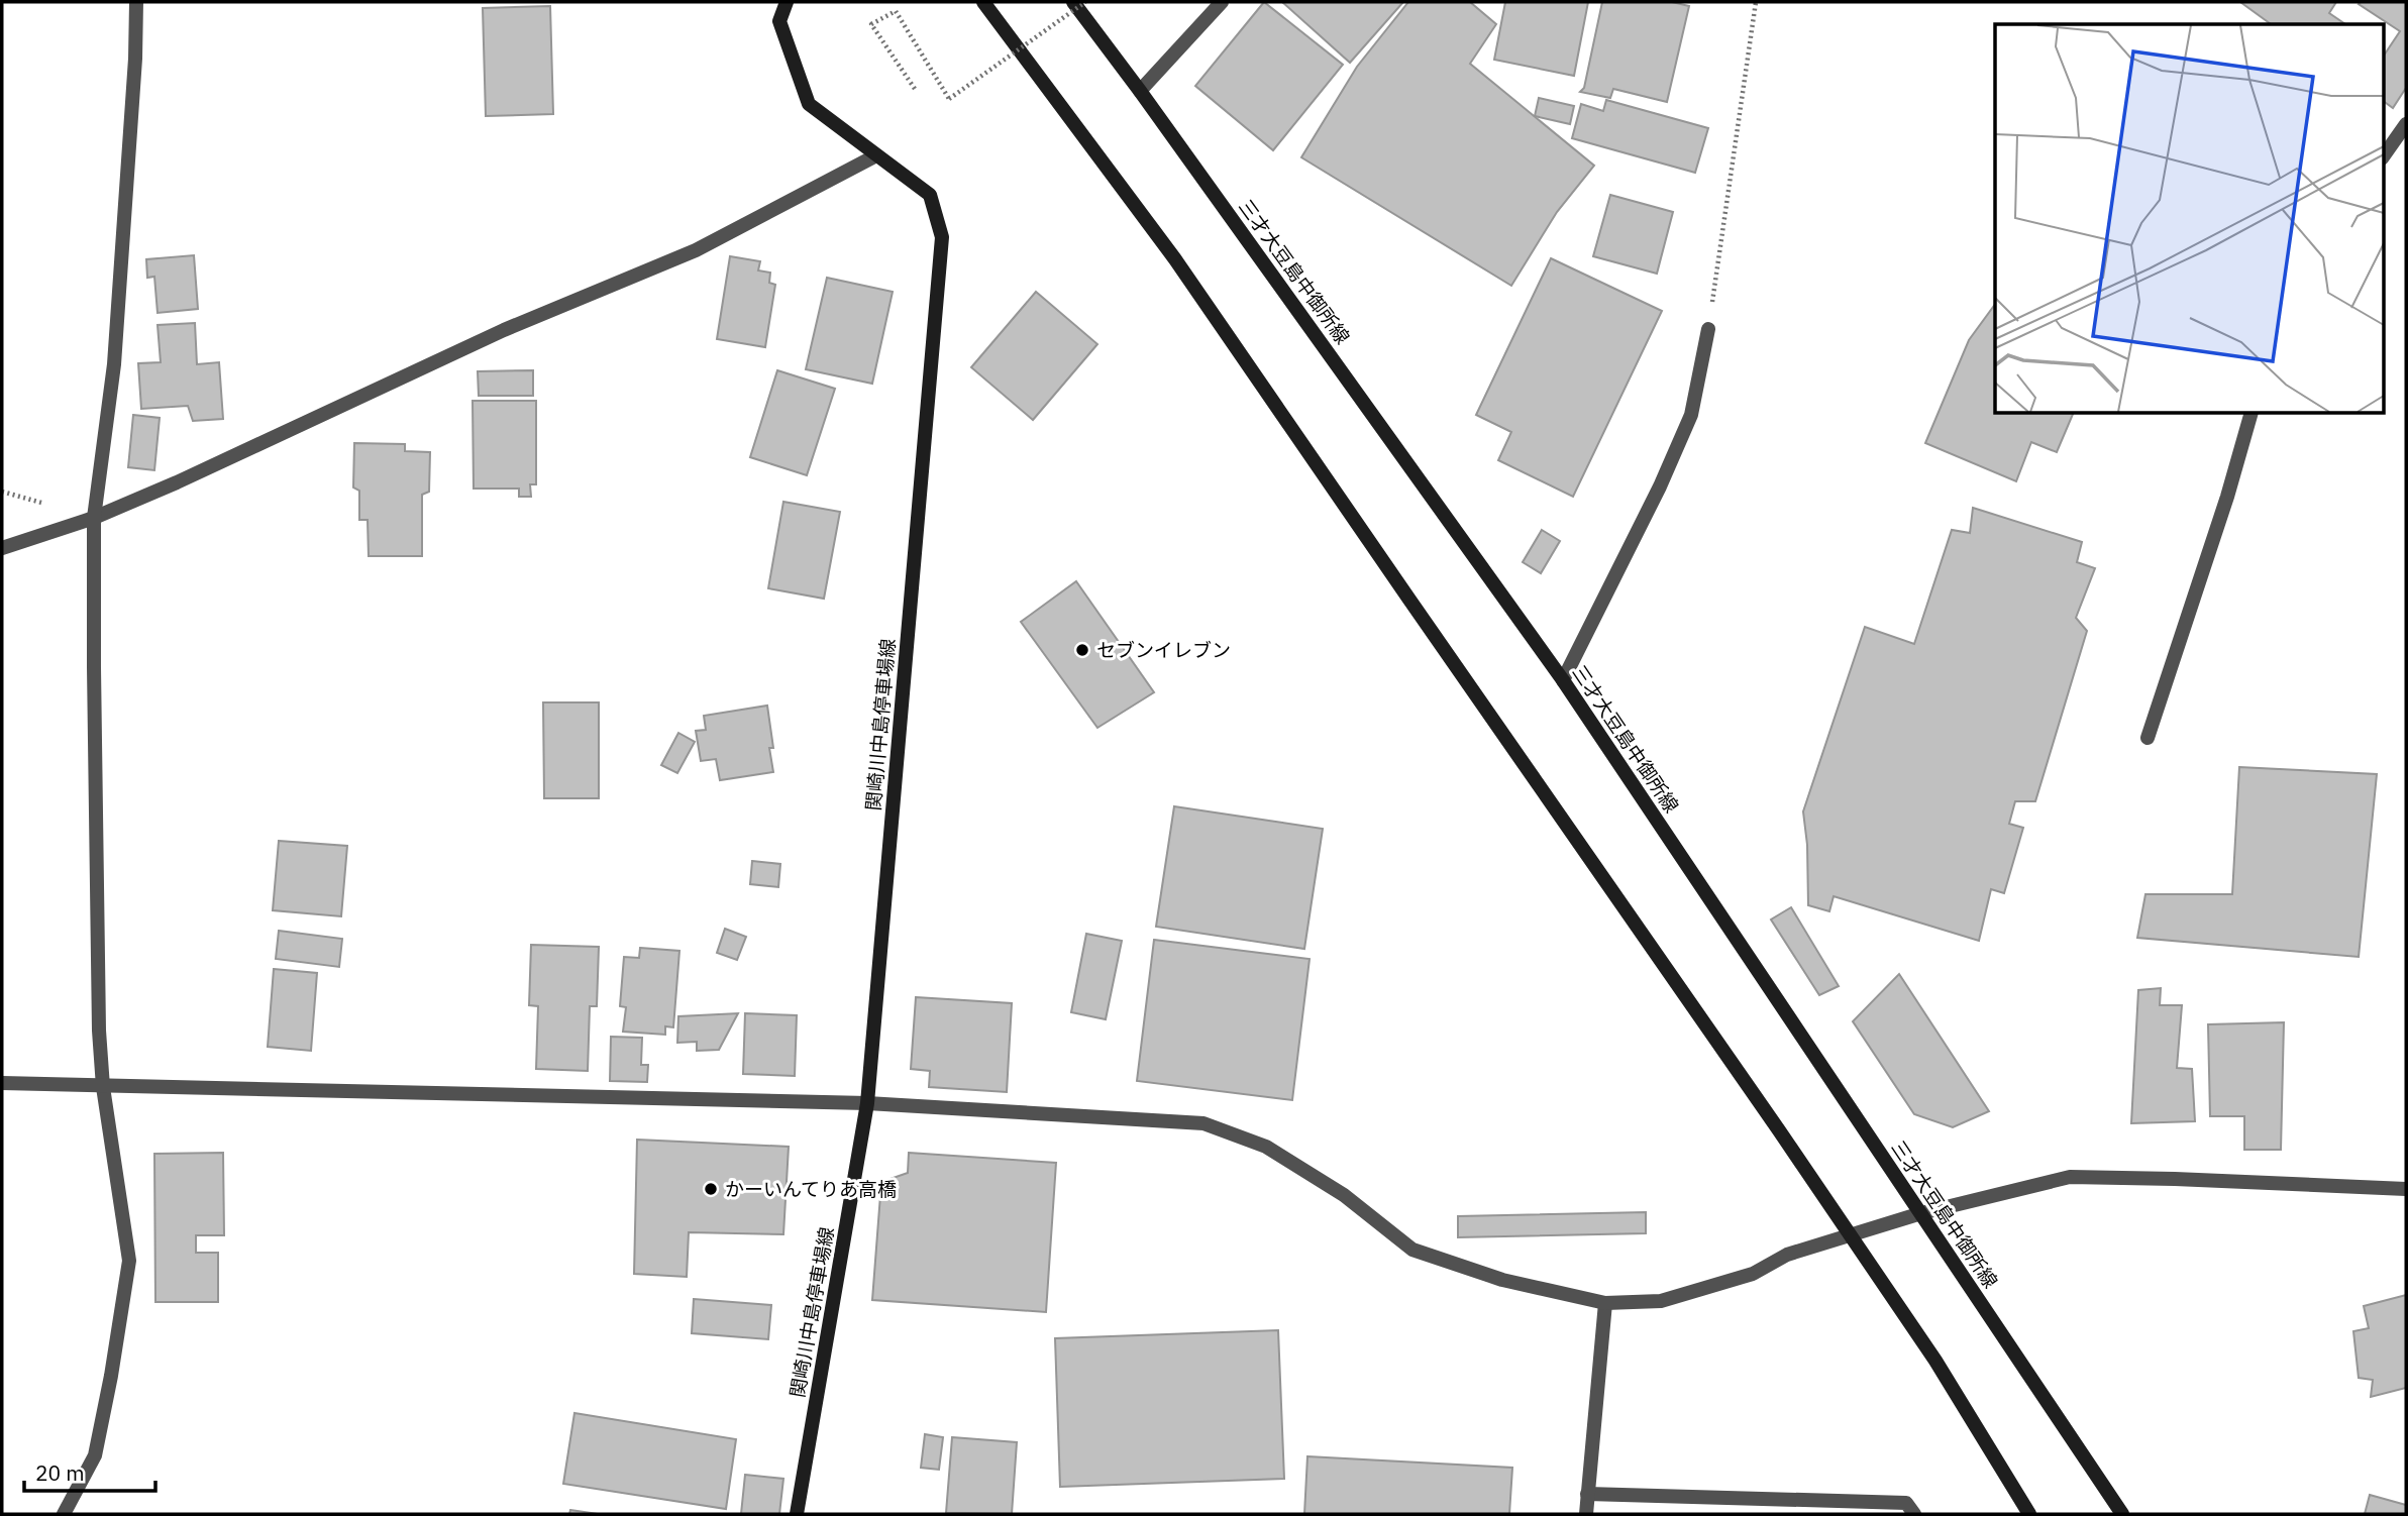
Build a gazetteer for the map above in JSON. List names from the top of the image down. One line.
{"streets":{"main road":["三才大豆島中御所線","関崎川中島停車場線"]},"places":["セブンイレブン","かーいんてりあ高橋"],"scale_bar":"20 m"}
